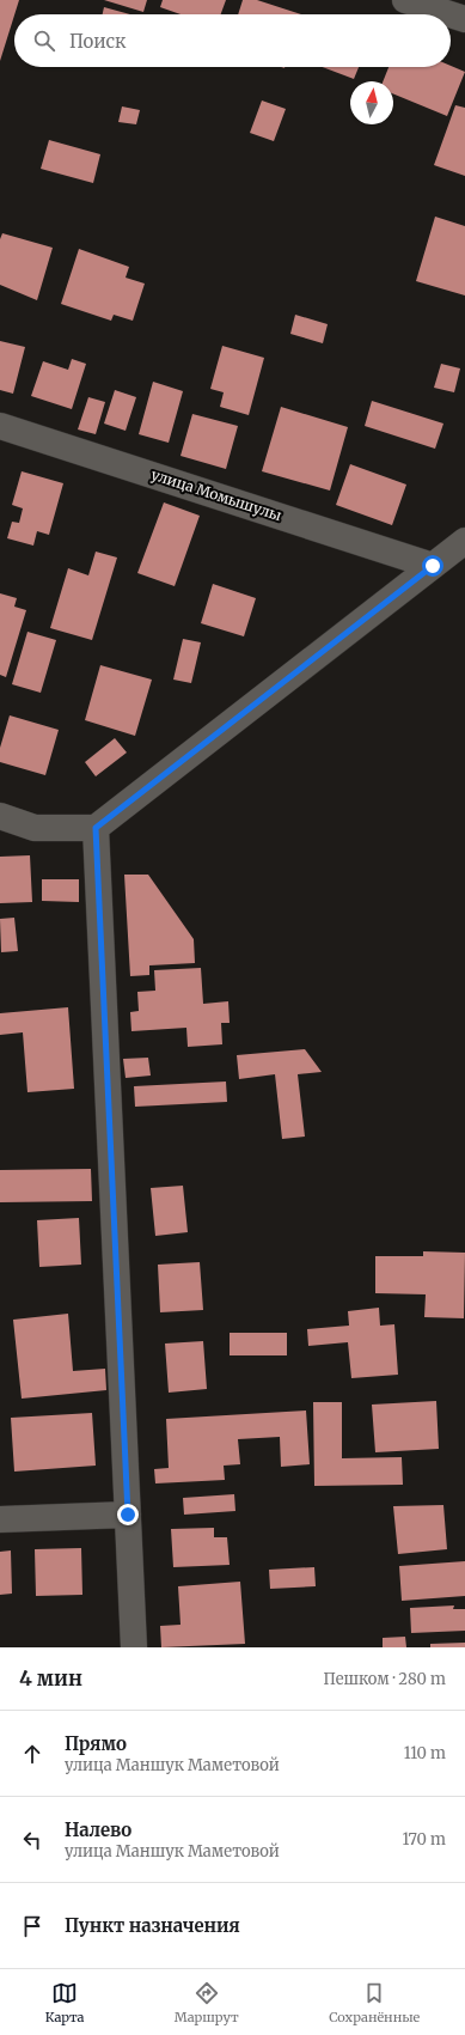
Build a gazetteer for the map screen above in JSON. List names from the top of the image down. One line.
{"streets":{"street":["улица Момышулы"]},"north":"top","page":{"search":"Поиск","heading":["4 мин","Пешком · 280 m"],"list":[["Прямо","улица Маншук Маметовой","110 m"],["Налево","улица Маншук Маметовой","170 m"],"Пункт назначения"],"nav":["Карта","Маршрут","Сохранённые"]}}
